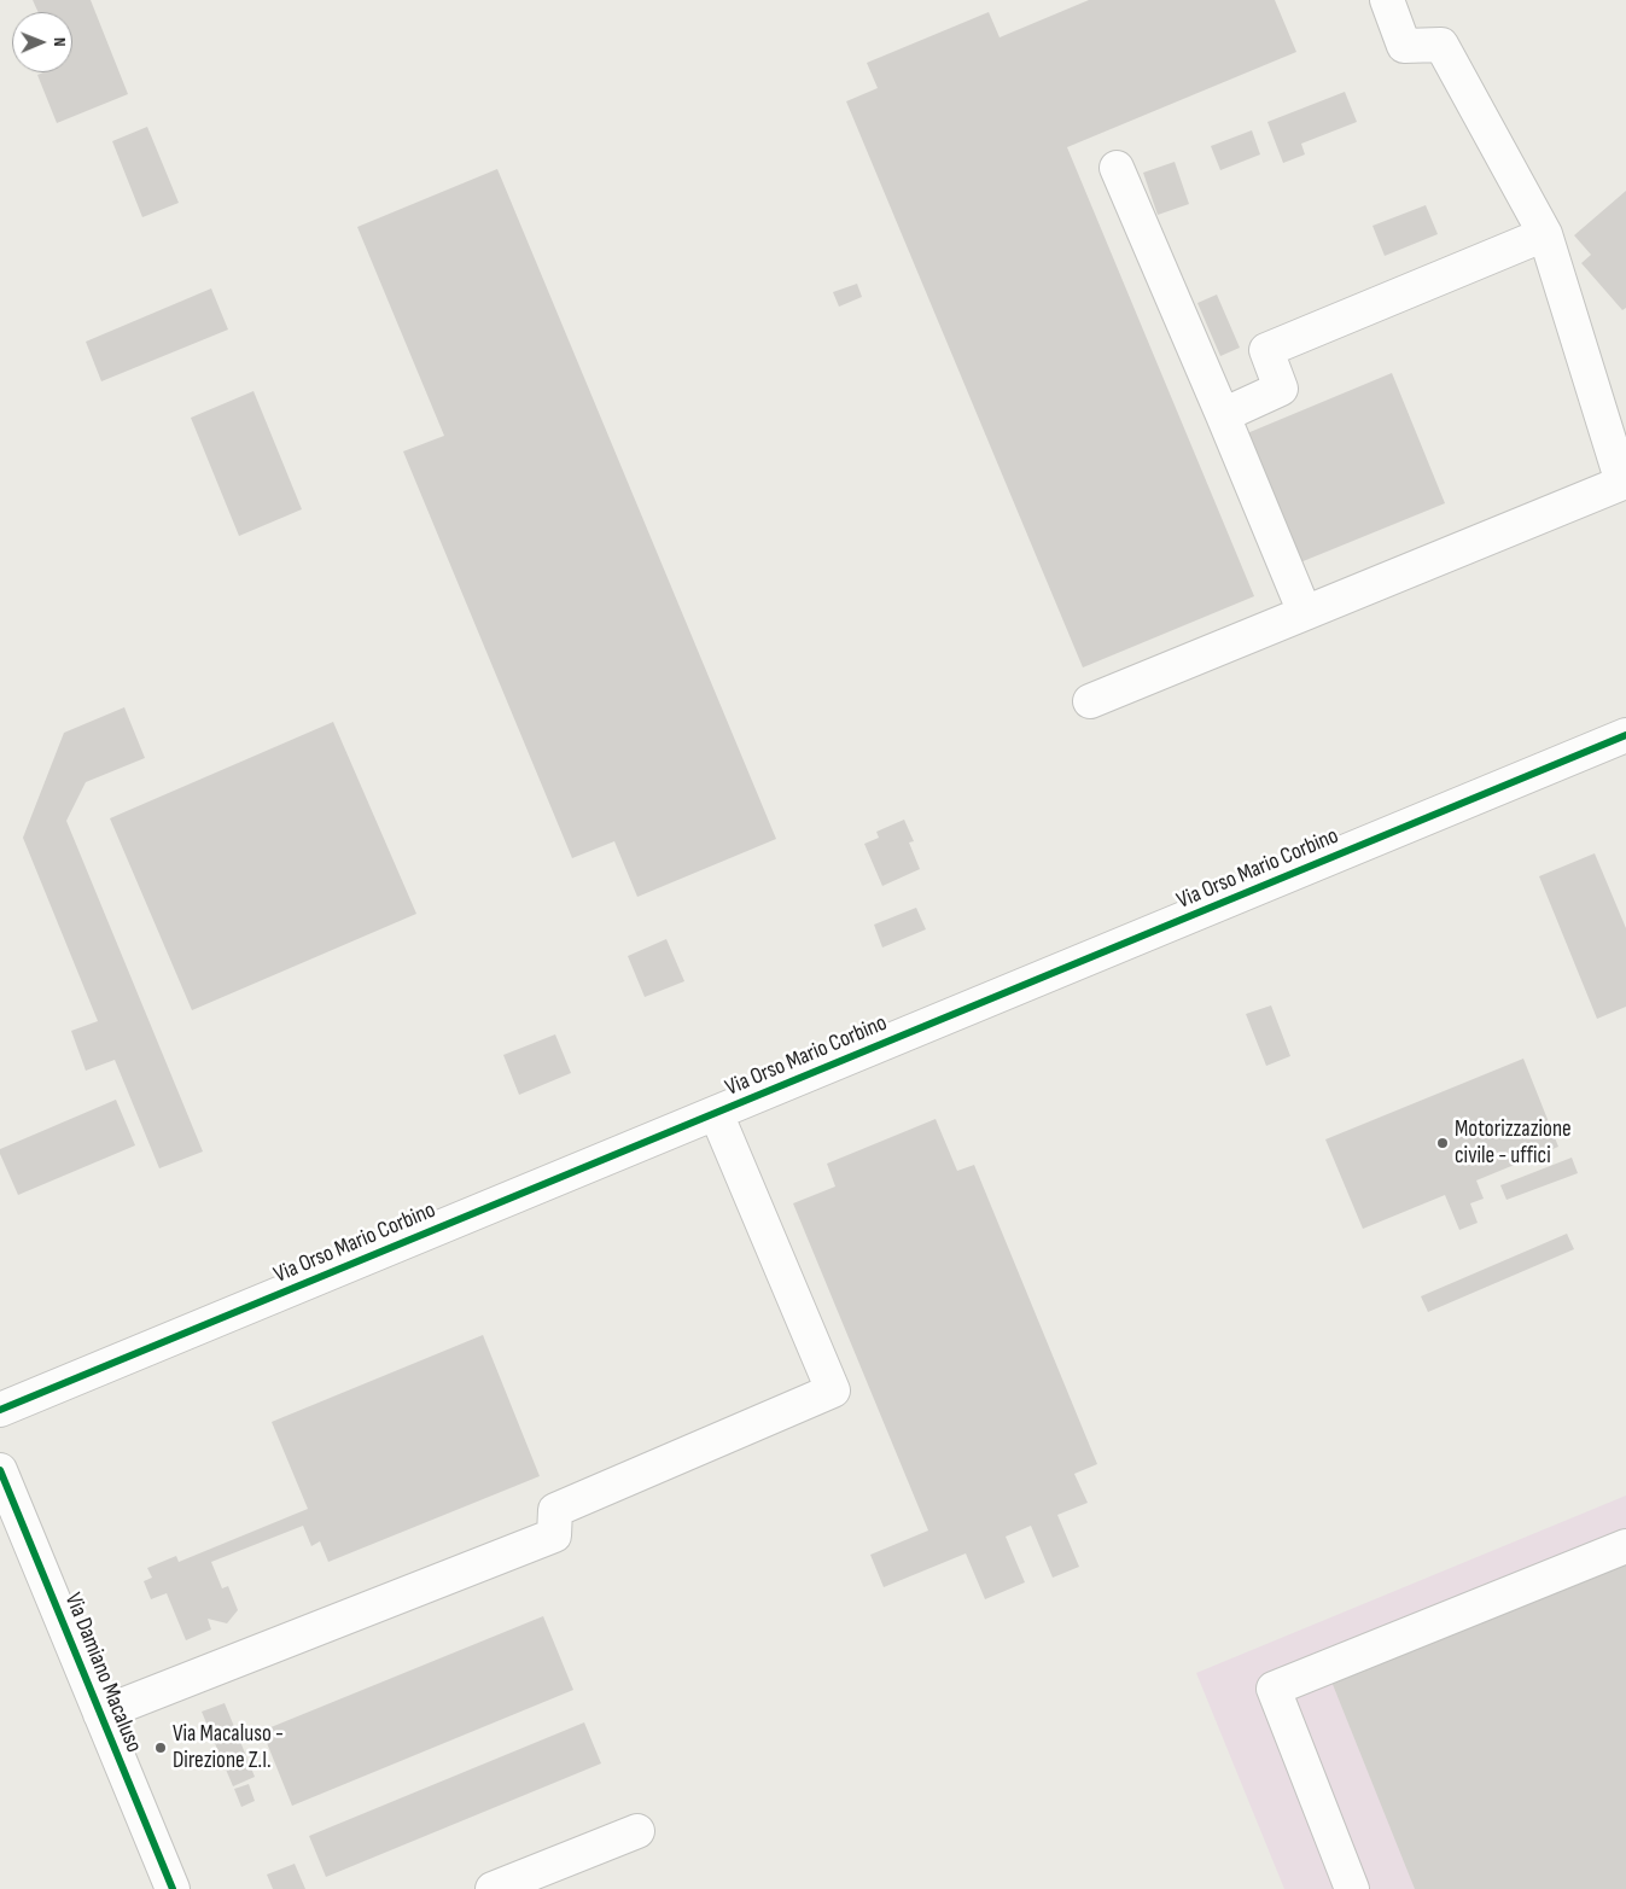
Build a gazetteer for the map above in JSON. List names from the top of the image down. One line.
{"streets":{"street":["Via Orso Mario Corbino","Via Damiano Macaluso"]},"places":["Motorizzazione civile - uffici","Via Macaluso - Direzione Z.I."],"north":"right"}
